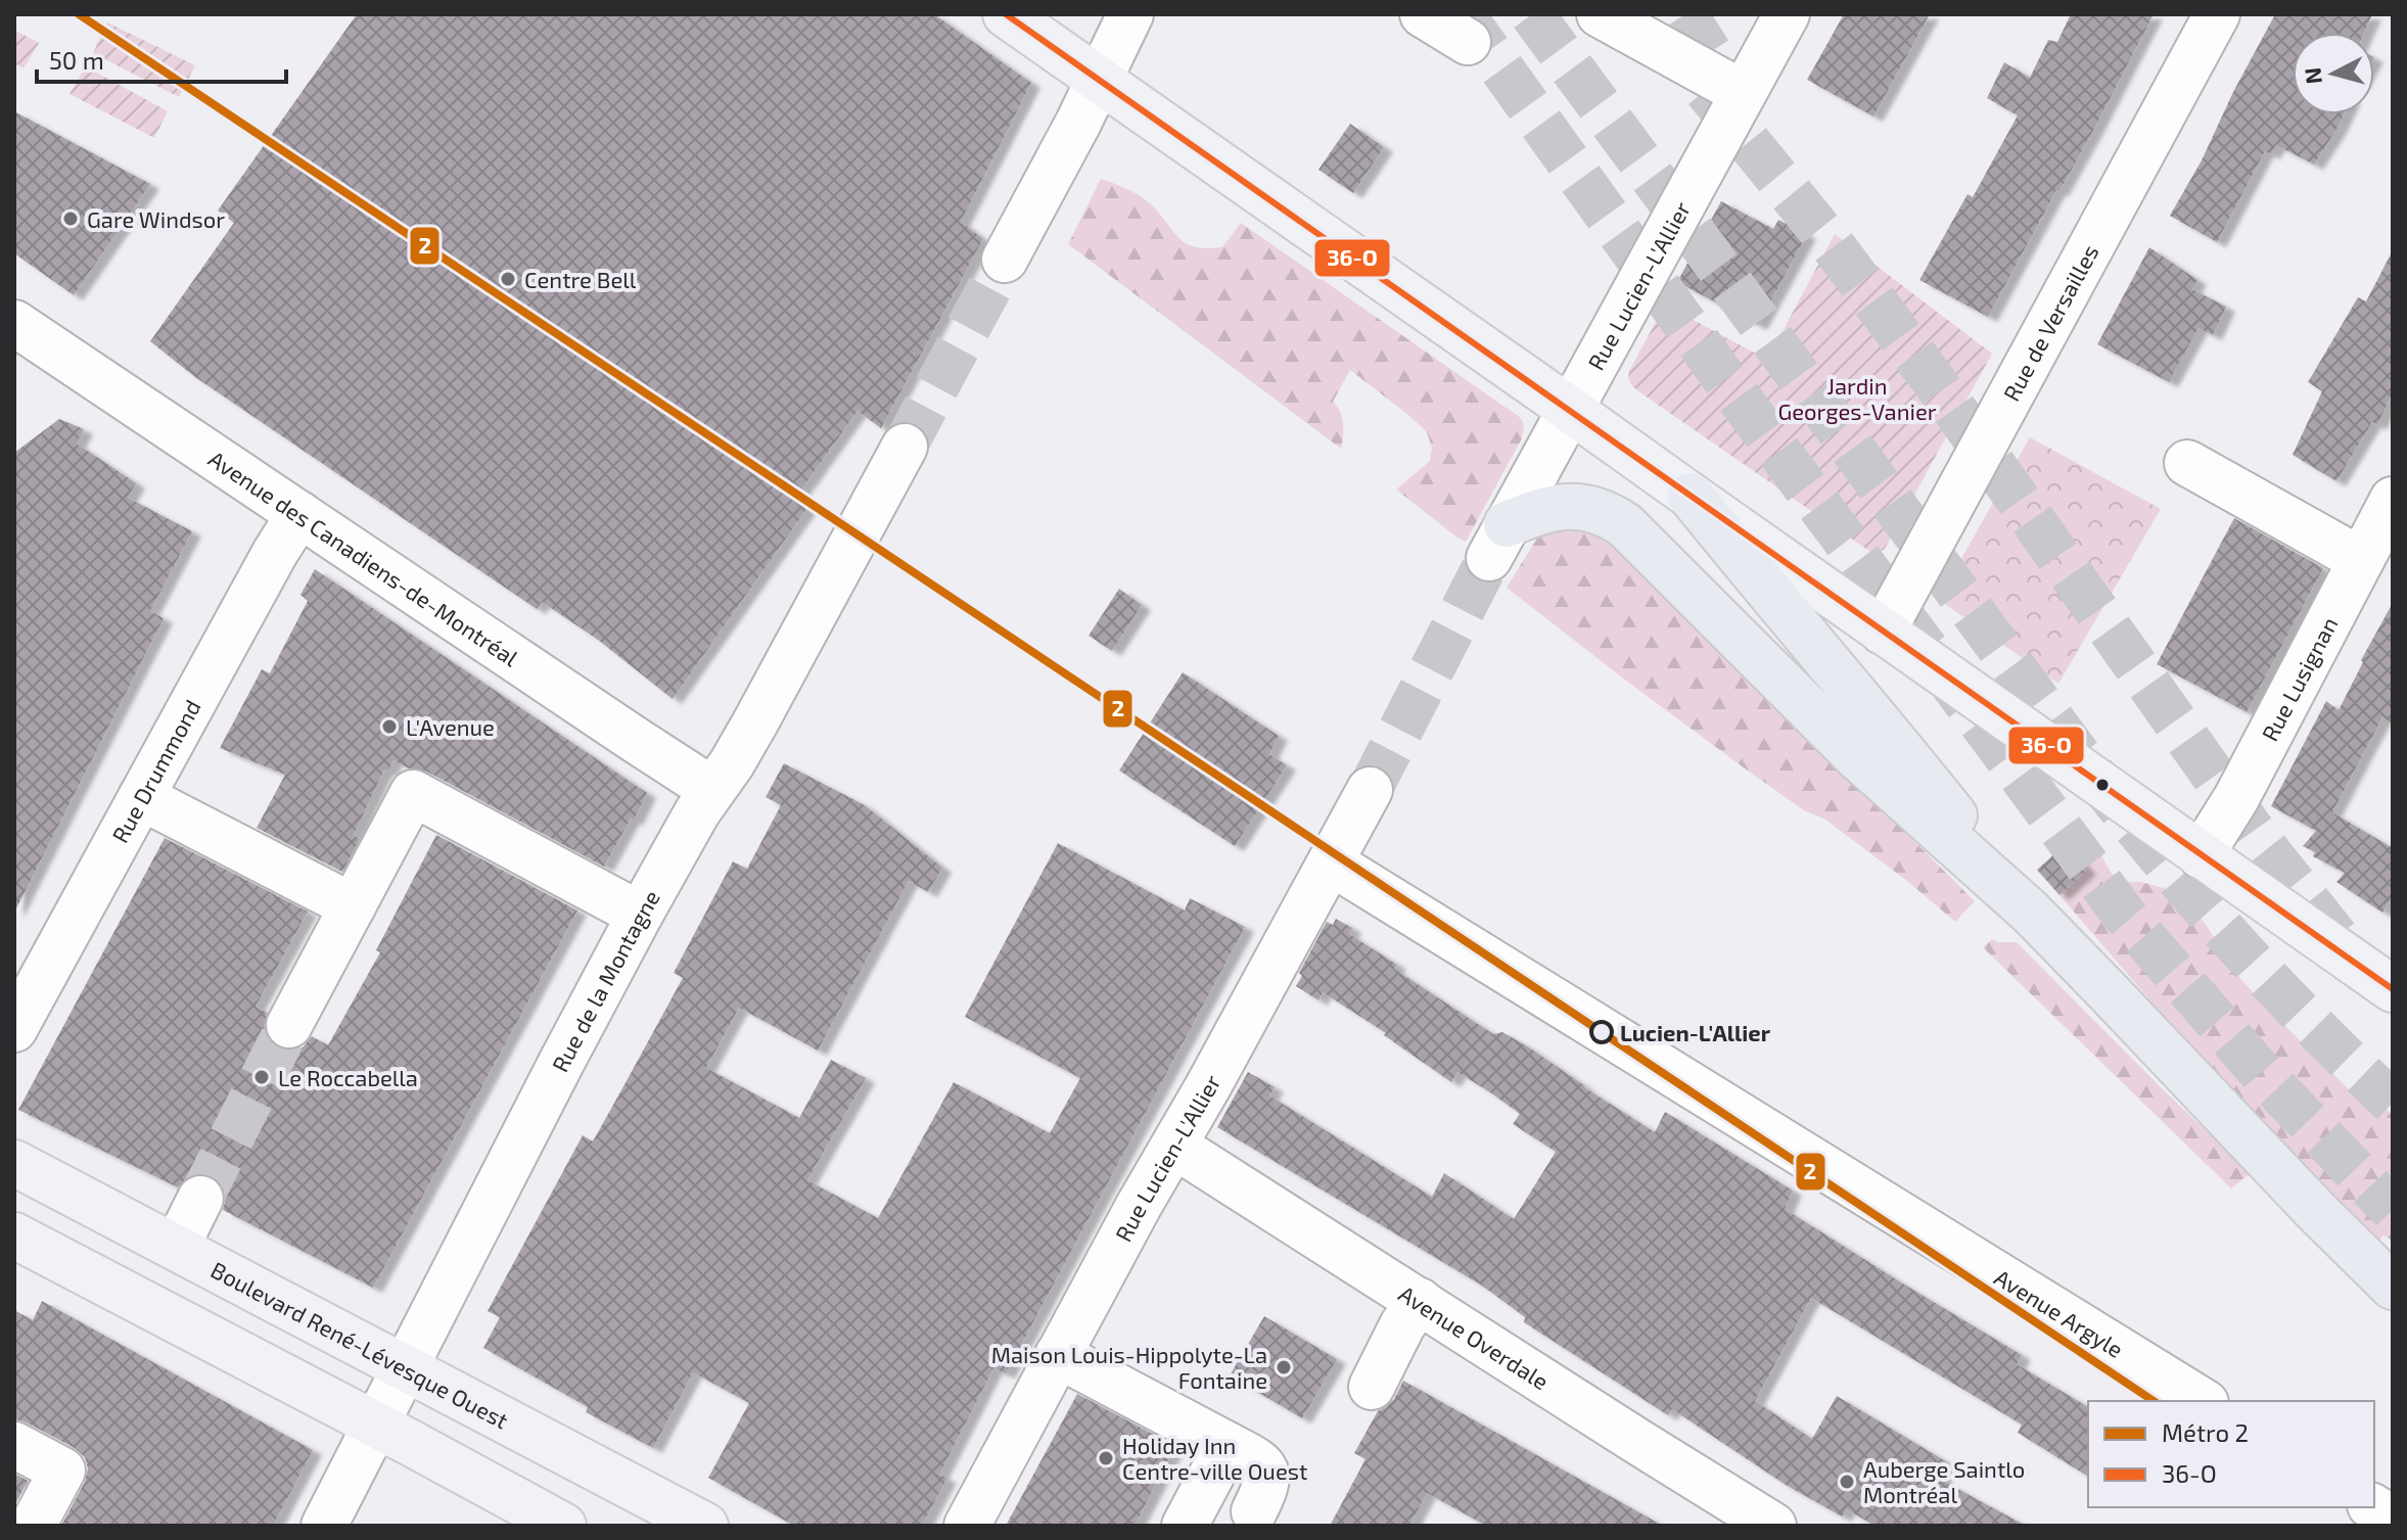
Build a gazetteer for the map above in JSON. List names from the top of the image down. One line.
{"streets":{"main road":["Boulevard René-Lévesque Ouest"],"street":["Rue Lucien-L'Allier","Rue de Versailles","Avenue des Canadiens-de-Montréal","Rue Lusignan","Rue Drummond","Rue de la Montagne","Avenue Argyle","Avenue Overdale"]},"crossings":[["Rue Lucien-L'Allier","Avenue Argyle"],["Rue Lucien-L'Allier","Avenue Overdale"],["Avenue des Canadiens-de-Montréal","Rue Drummond"],["Avenue des Canadiens-de-Montréal","Rue de la Montagne"],["Rue de la Montagne","Boulevard René-Lévesque Ouest"]],"parks":["Jardin Georges-Vanier"],"places":["Gare Windsor","Centre Bell","L'Avenue","Lucien-L'Allier","Le Roccabella","Maison Louis-Hippolyte-La Fontaine","Holiday Inn Centre-ville Ouest","Auberge Saintlo Montréal"],"lines":["metro line 2","transit line 36-O"],"legend":["Métro 2","36-O"],"scale_bar":"50 m","north":"left"}
